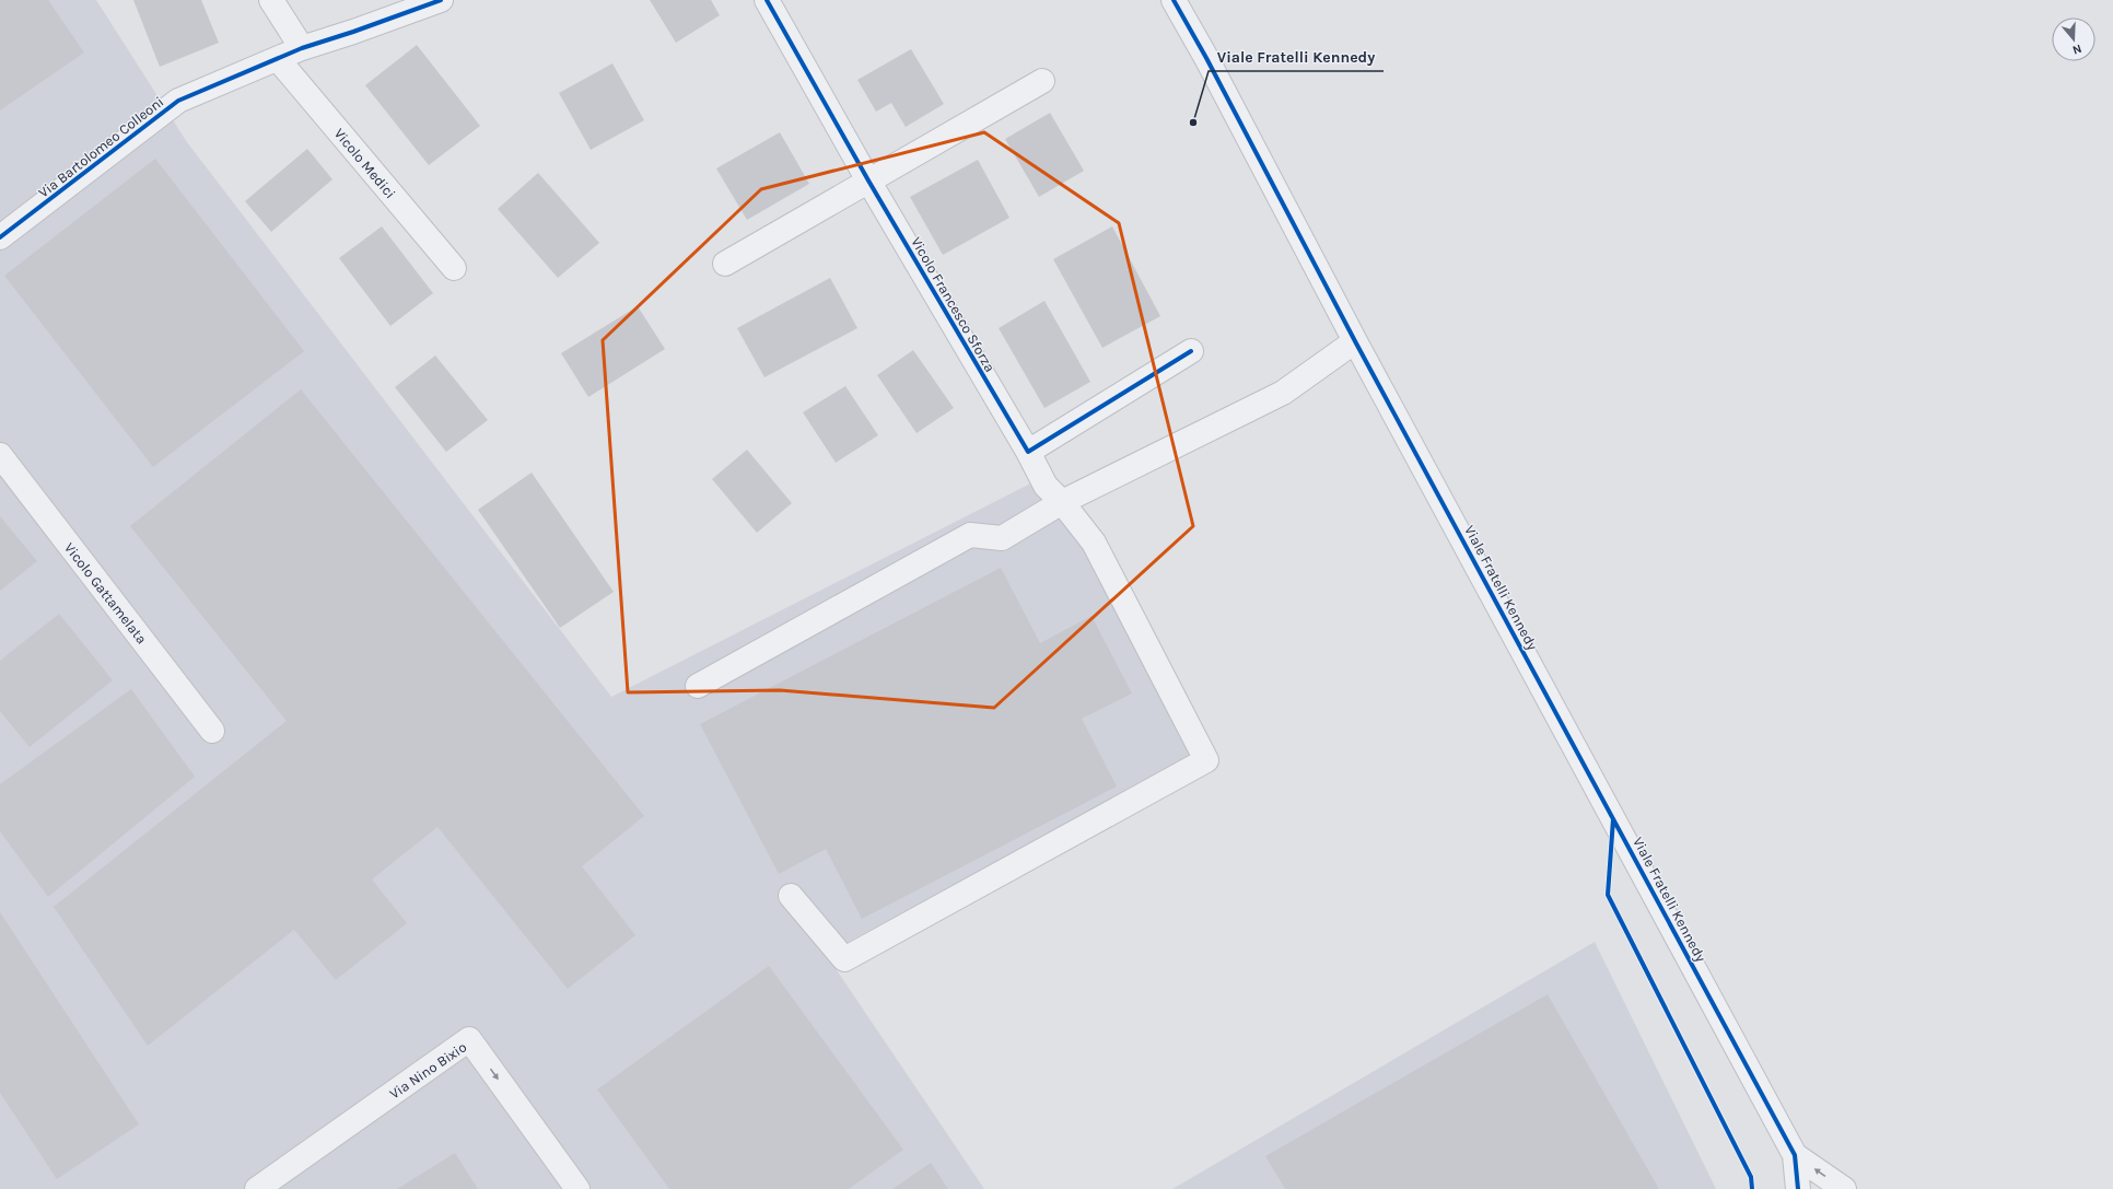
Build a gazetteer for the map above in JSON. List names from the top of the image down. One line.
{"streets":{"street":["Via Bartolomeo Colleoni","Vicolo Medici","Vicolo Francesco Sforza","Viale Fratelli Kennedy","Vicolo Gattamelata","Via Nino Bixio"]},"crossings":[["Via Bartolomeo Colleoni","Vicolo Medici"]],"places":["Viale Fratelli Kennedy"],"north":"bottom"}
